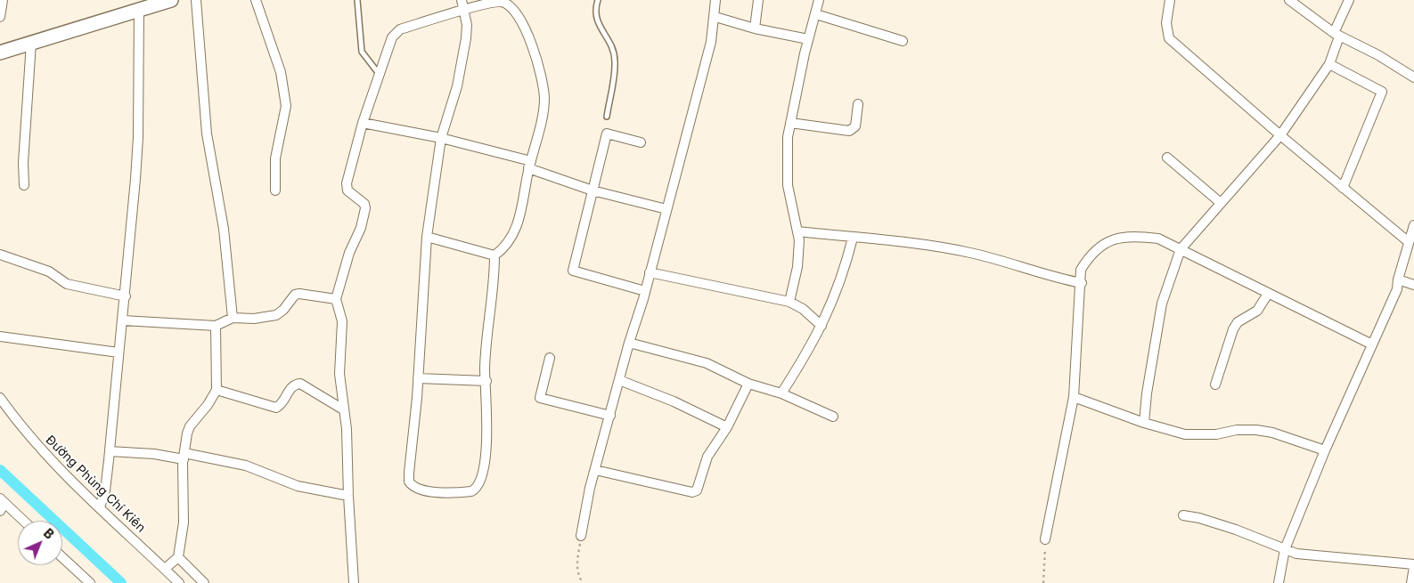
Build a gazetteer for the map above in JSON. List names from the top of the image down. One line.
{"streets":{"street":["Đường Phùng Chí Kiên"]},"north":"top right"}
